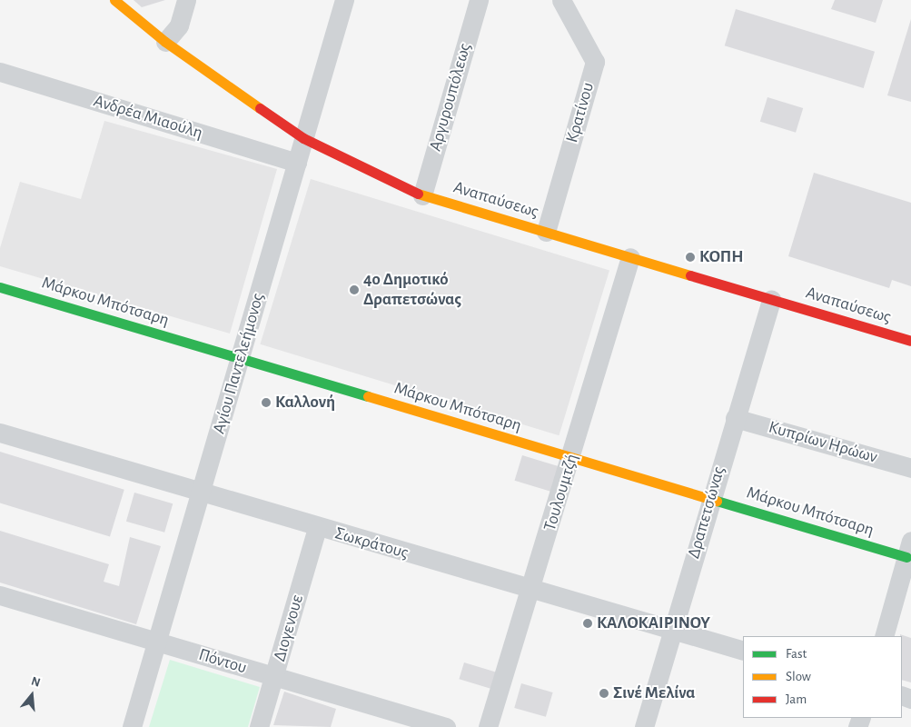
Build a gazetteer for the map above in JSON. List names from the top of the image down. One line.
{"streets":{"street":["Αργυρουπόλεως","Κρατίνου","Ανδρέα Μιαούλη","Αναπαύσεως","Μάρκου Μπότσαρη","Αγίου Παντελεήμονος","Κυπρίων Ηρώων","Τουλουμτζή","Δραπετσώνας","Σωκράτους","Διογενουε","Πόντου"]},"crossings":[["Αργυρουπόλεως","Αναπαύσεως"],["Κρατίνου","Αναπαύσεως"],["Ανδρέα Μιαούλη","Αγίου Παντελεήμονος"],["Αναπαύσεως","Αγίου Παντελεήμονος"],["Αναπαύσεως","Τουλουμτζή"],["Αναπαύσεως","Δραπετσώνας"],["Μάρκου Μπότσαρη","Αγίου Παντελεήμονος"],["Μάρκου Μπότσαρη","Τουλουμτζή"],["Μάρκου Μπότσαρη","Δραπετσώνας"],["Αγίου Παντελεήμονος","Σωκράτους"],["Αγίου Παντελεήμονος","Πόντου"],["Κυπρίων Ηρώων","Δραπετσώνας"],["Τουλουμτζή","Σωκράτους"],["Δραπετσώνας","Σωκράτους"],["Σωκράτους","Διογενουε"],["Διογενουε","Πόντου"]],"places":["ΚΟΠΗ","4ο Δημοτικό Δραπετσώνας","Καλλονή","ΚΑΛΟΚΑΙΡΙΝΟΥ","Σινέ Μελίνα"],"legend":["Fast","Slow","Jam"],"north":"top"}
